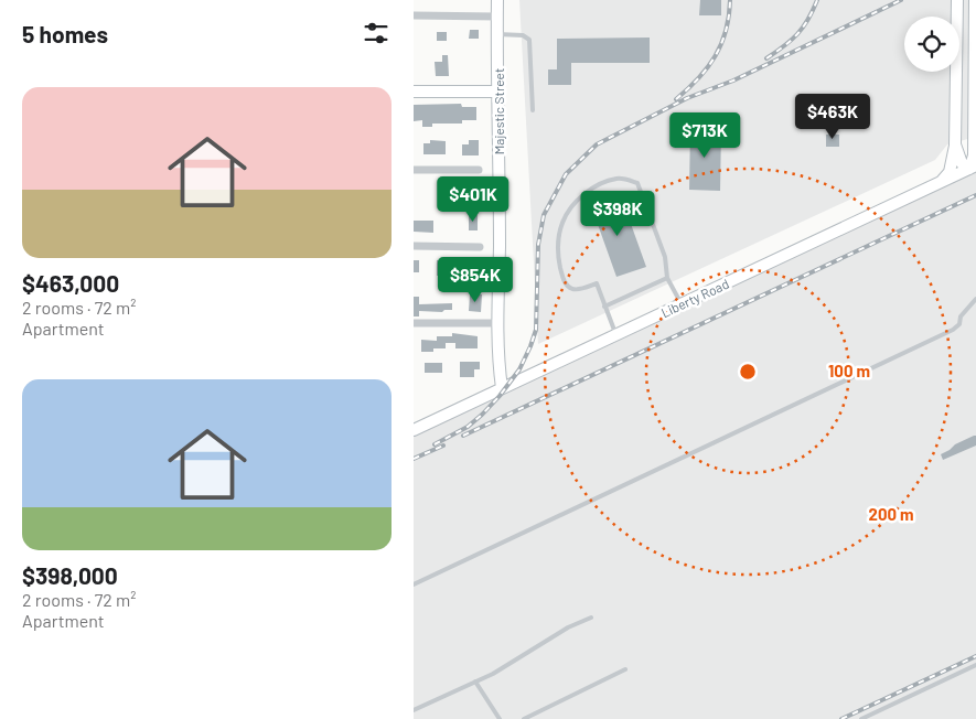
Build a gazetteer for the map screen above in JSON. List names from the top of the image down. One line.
{"streets":{"main road":["Majestic Street","Liberty Road"]},"crossings":[["Majestic Street","Liberty Road"]],"page":{"heading":"5 homes","list":[{"name":"$463,000","note":"2 rooms · 72 m² · Apartment"},{"name":"$398,000","note":"2 rooms · 72 m² · Apartment"}],"price":["$463K","$713K","$401K","$398K","$854K"]},"rings":["100 m","200 m"]}
